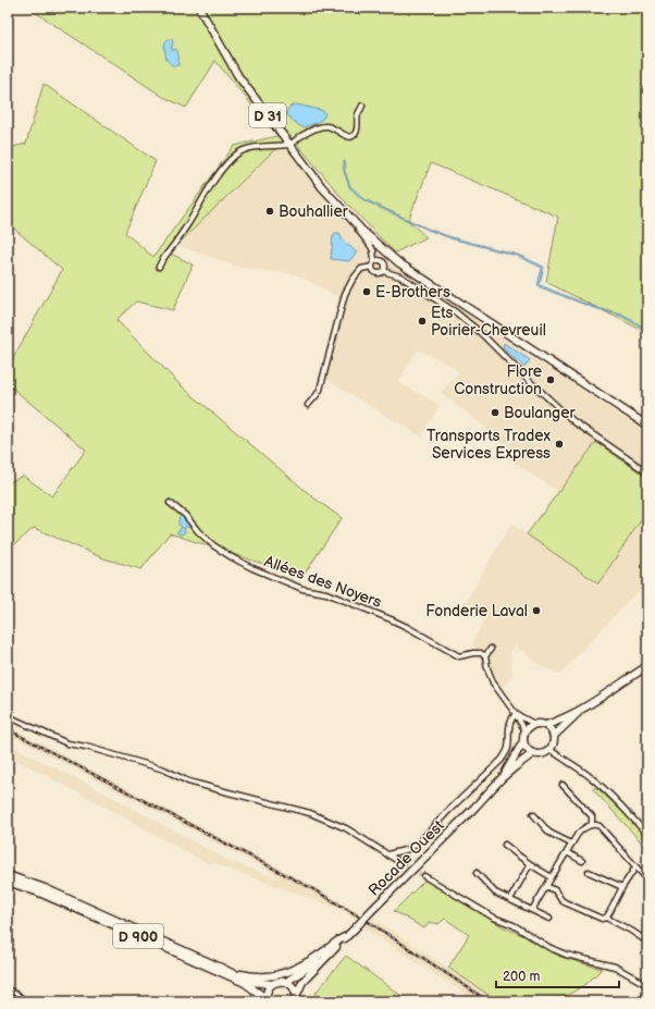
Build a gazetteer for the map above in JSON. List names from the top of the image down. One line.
{"streets":{"main road":["D 31","Rocade Ouest","D 900"],"street":["Allées des Noyers"]},"places":["Bouhallier","E-Brothers","Ets Poirier-Chevreuil","Flore Construction","Boulanger","Transports Tradex Services Express","Fonderie Laval"],"scale_bar":"200 m"}
